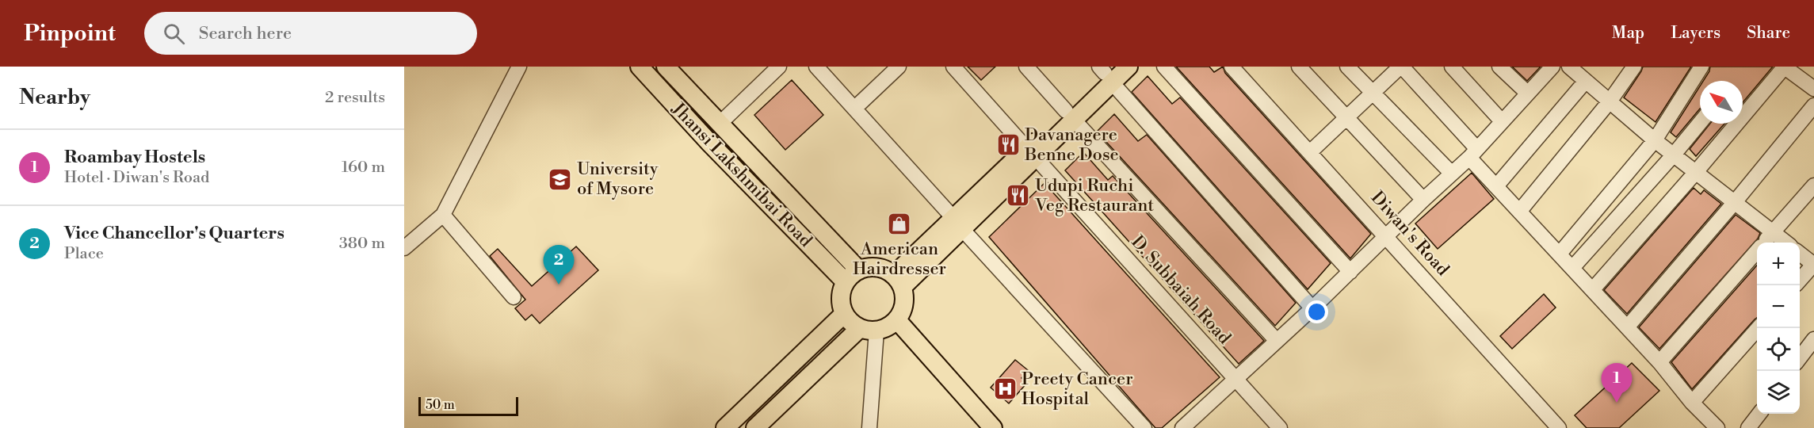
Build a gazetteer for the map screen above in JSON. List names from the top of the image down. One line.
{"streets":{"main road":["Jhansi Lakshmibai Road"],"street":["Diwan's Road","D. Subbaiah Road"]},"places":{"restaurant":["Davanagere Benne Dose","Udupi Ruchi Veg Restaurant"],"school or university":["University of Mysore"],"shop":["American Hairdresser"],"hospital":["Preety Cancer Hospital"]},"scale_bar":"50 m","north":"top left","page":{"header":"Pinpoint","search":"Search here","nav":["Map","Layers","Share"],"heading":["Nearby","2 results"],"list":[{"mark":"1","name":"Roambay Hostels","note":"Hotel · Diwan's Road","value":"160 m"},{"mark":"2","name":"Vice Chancellor's Quarters","note":"Place","value":"380 m"}],"map_buttons":["+","−"],"pins":["2","1"],"scale":"50 m"}}
